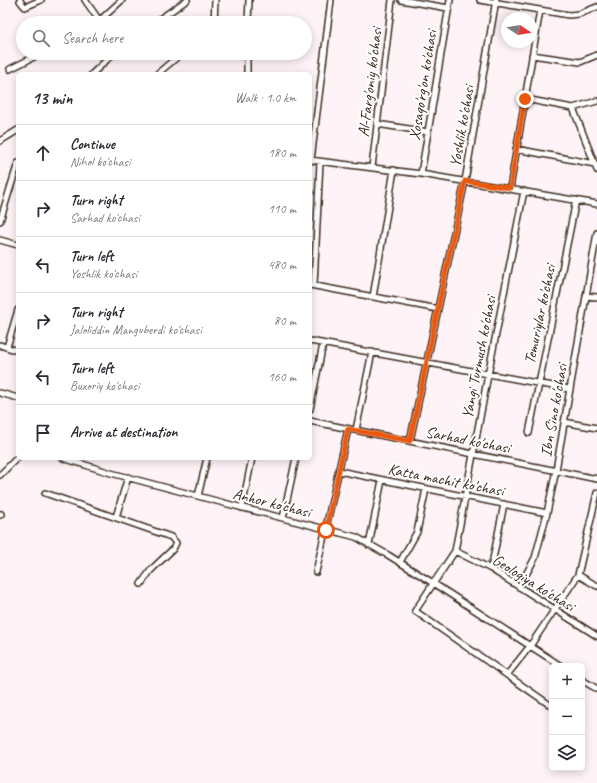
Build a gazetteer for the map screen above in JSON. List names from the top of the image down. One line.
{"streets":{"street":["Al-Farg'oniy ko'chasi","Xosaqo'rg'on ko'chasi","Yoshlik ko'chasi","Temuriylar ko'chasi","Yangi Turmush ko'chasi","Ibn Sino ko'chasi","Sarhad ko'chasi","Katta machit ko'chasi","Anhor ko'chasi","Geologiya ko'chasi"]},"crossings":[["Yoshlik ko'chasi","Sarhad ko'chasi"],["Yangi Turmush ko'chasi","Sarhad ko'chasi"],["Yangi Turmush ko'chasi","Katta machit ko'chasi"],["Yangi Turmush ko'chasi","Anhor ko'chasi"],["Yangi Turmush ko'chasi","Geologiya ko'chasi"],["Ibn Sino ko'chasi","Sarhad ko'chasi"],["Ibn Sino ko'chasi","Katta machit ko'chasi"],["Ibn Sino ko'chasi","Geologiya ko'chasi"]],"north":"right","page":{"search":"Search here","heading":["13 min","Walk · 1.0 km"],"list":[["Continue","Nihol ko'chasi","180 m"],["Turn right","Sarhad ko'chasi","110 m"],["Turn left","Yoshlik ko'chasi","480 m"],["Turn right","Jaloliddin Manguberdi ko'chasi","80 m"],["Turn left","Buxoriy ko'chasi","160 m"],"Arrive at destination"],"map_buttons":["+","−"]}}
